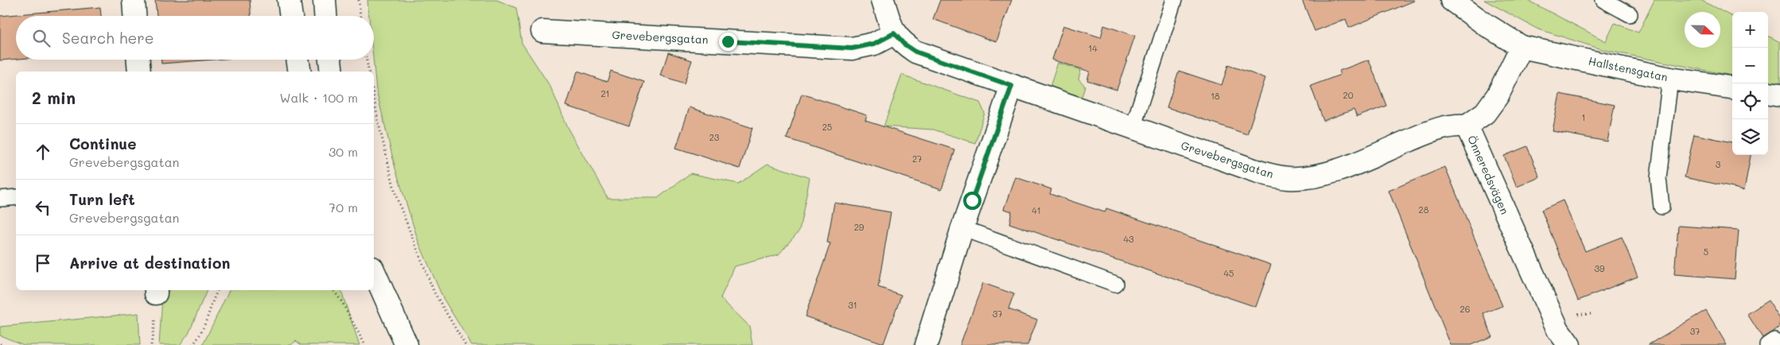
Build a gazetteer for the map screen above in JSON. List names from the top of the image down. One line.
{"streets":{"street":["Grevebergsgatan","Hallstensgatan","Önneredsvägen"]},"crossings":[["Grevebergsgatan","Önneredsvägen"],["Hallstensgatan","Önneredsvägen"]],"house_numbers":["14","21","20","18","1","25","23","27","3","28","41","29","43","5","39","45","31","26","37","37"],"north":"right","page":{"map_buttons":["+","−"],"search":"Search here","heading":["2 min","Walk · 100 m"],"list":[["Continue","Grevebergsgatan","30 m"],["Turn left","Grevebergsgatan","70 m"],"Arrive at destination"]}}
